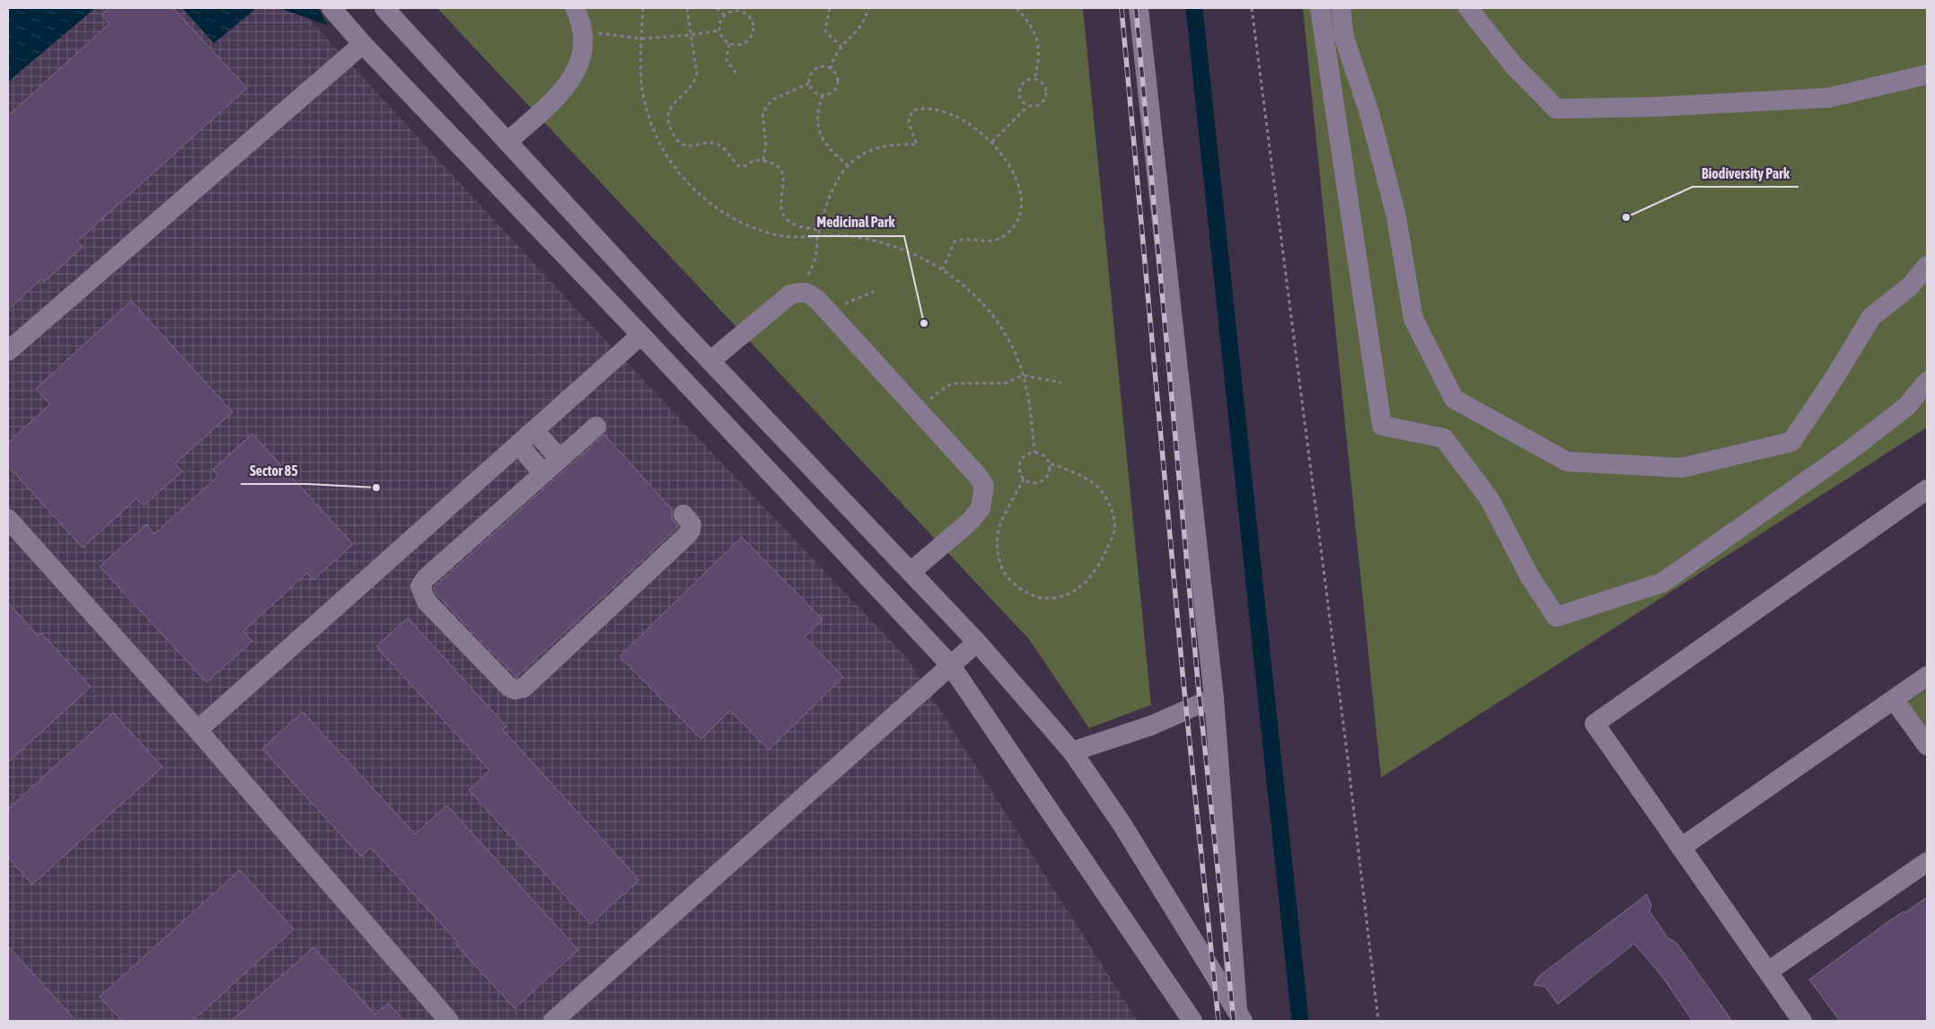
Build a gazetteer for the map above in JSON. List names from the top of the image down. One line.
{"places":["Biodiversity Park","Medicinal Park","Sector 85"]}
